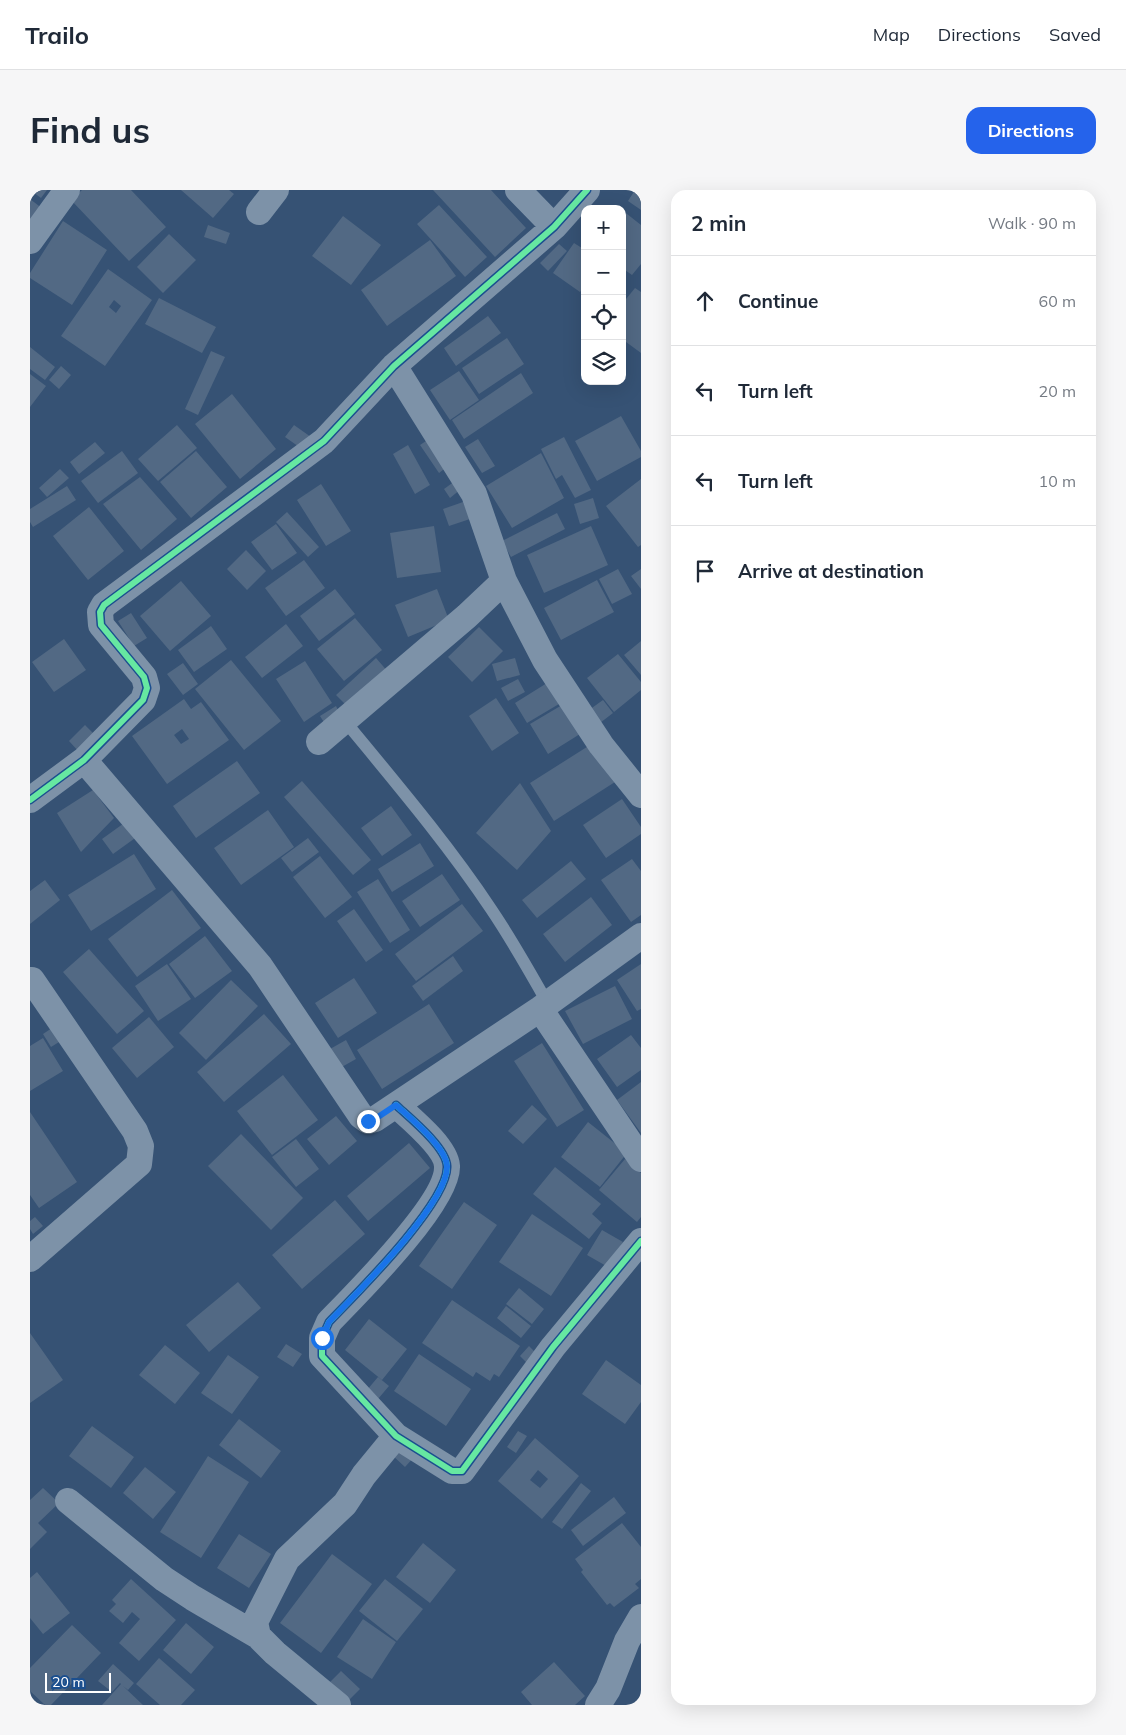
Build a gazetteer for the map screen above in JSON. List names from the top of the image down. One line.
{"scale_bar":"20 m","page":{"header":"Trailo","nav":["Map","Directions","Saved"],"buttons":"Directions","title":"Find us","heading":["2 min","Walk · 90 m"],"map_buttons":["+","−"],"list":[["Continue","60 m"],["Turn left","20 m"],["Turn left","10 m"],"Arrive at destination"],"scale":"20 m"}}
